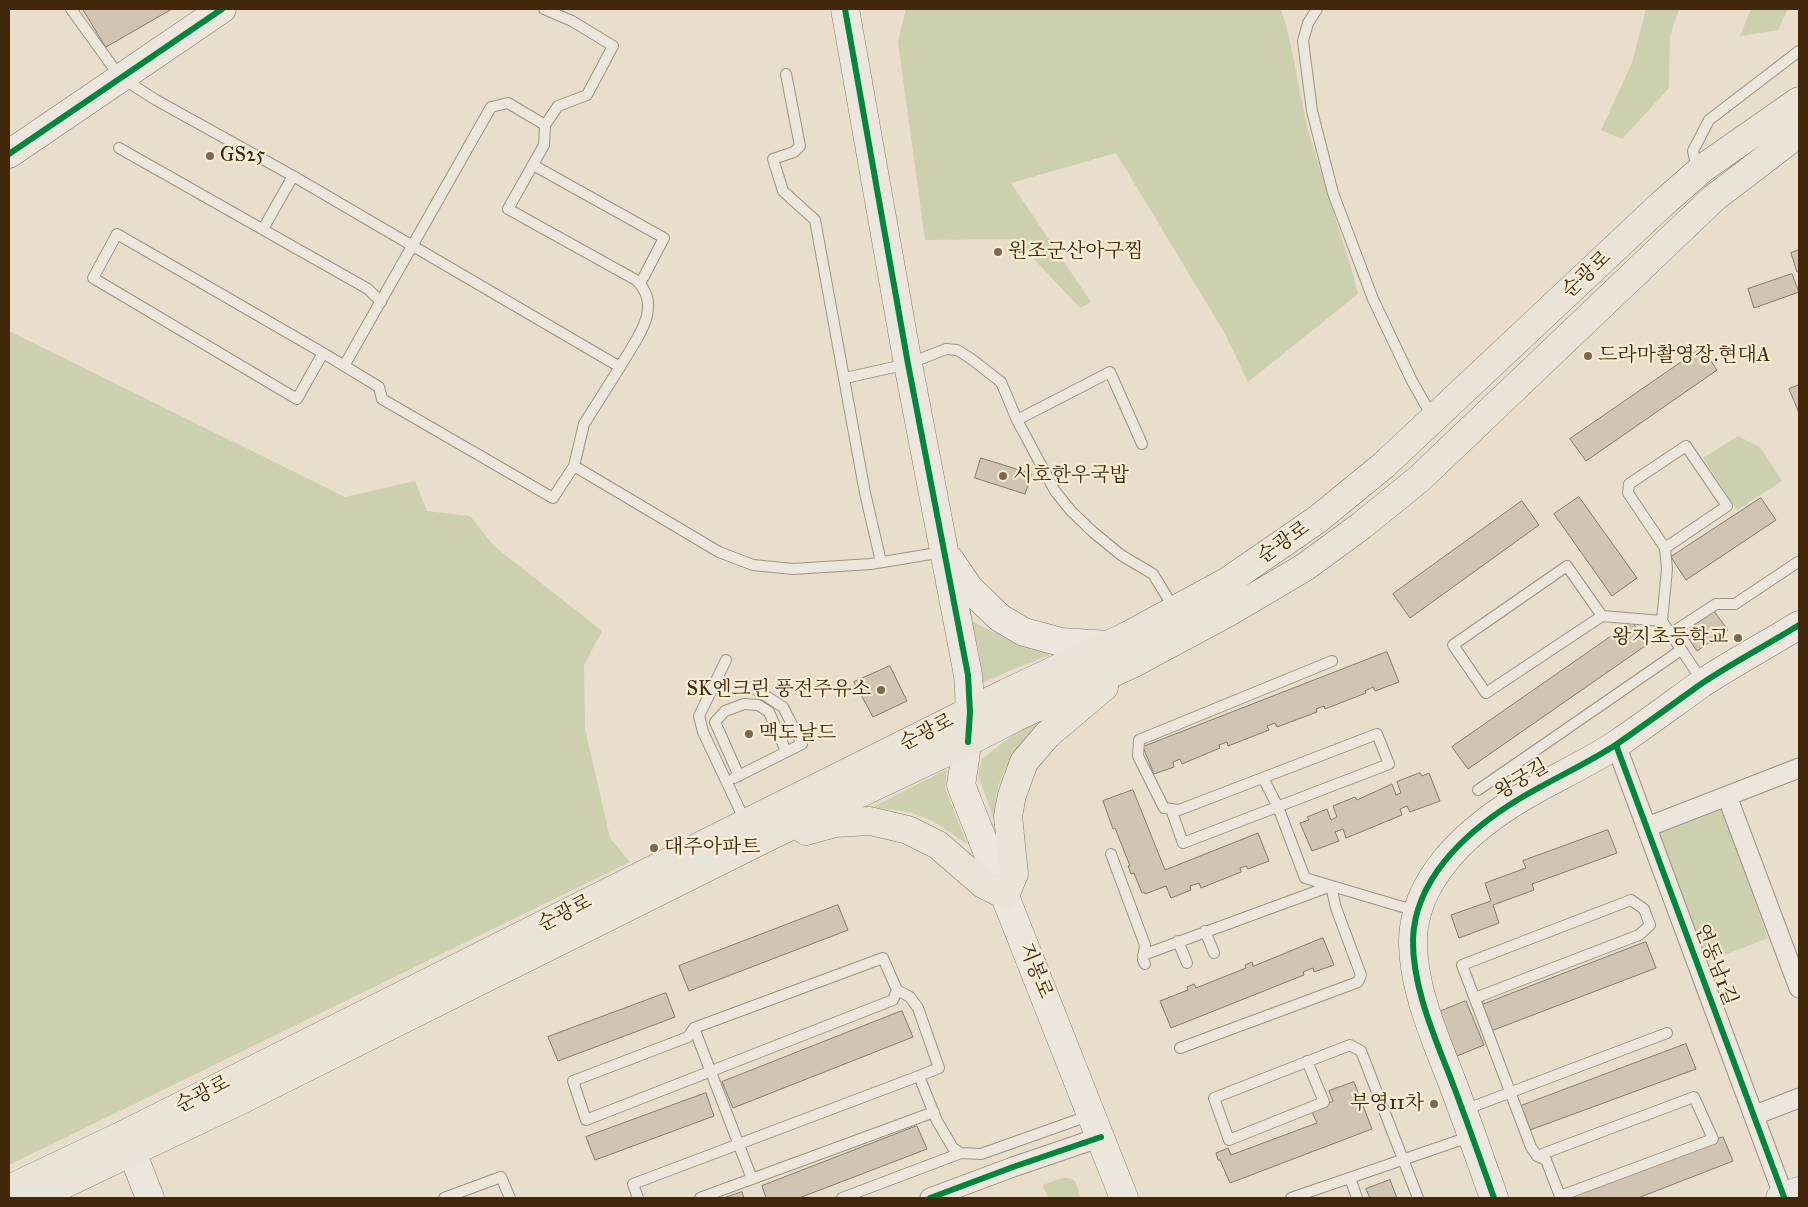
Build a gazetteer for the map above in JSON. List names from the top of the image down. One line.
{"streets":{"main road":["순광로"],"street":["왕궁길","연동남1길","지봉로"]},"crossings":[["순광로","지봉로"],["왕궁길","연동남1길"]],"places":["GS25","원조군산아구찜","드라마촬영장.현대A","시호한우국밥","왕지초등학교","SK엔크린 풍전주유소","맥도날드","대주아파트","부영11차"]}
